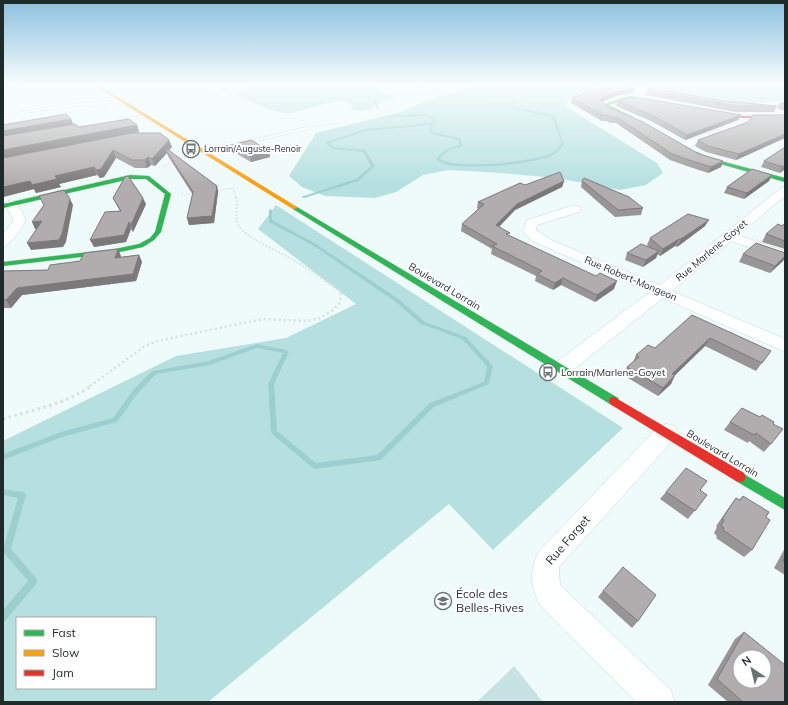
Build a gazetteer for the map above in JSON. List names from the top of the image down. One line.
{"streets":{"main road":["Boulevard Lorrain"],"street":["Rue Marlene-Goyet","Rue Robert-Mongeon","Rue Forget"]},"crossings":[["Rue Marlene-Goyet","Rue Robert-Mongeon"],["Rue Marlene-Goyet","Boulevard Lorrain"],["Boulevard Lorrain","Rue Forget"]],"places":{"bus stop":["Lorrain/Auguste-Renoir","Lorrain/Marlene-Goyet"],"school or university":["École des Belles-Rives"]},"legend":["Fast","Slow","Jam"],"north":"top left"}
